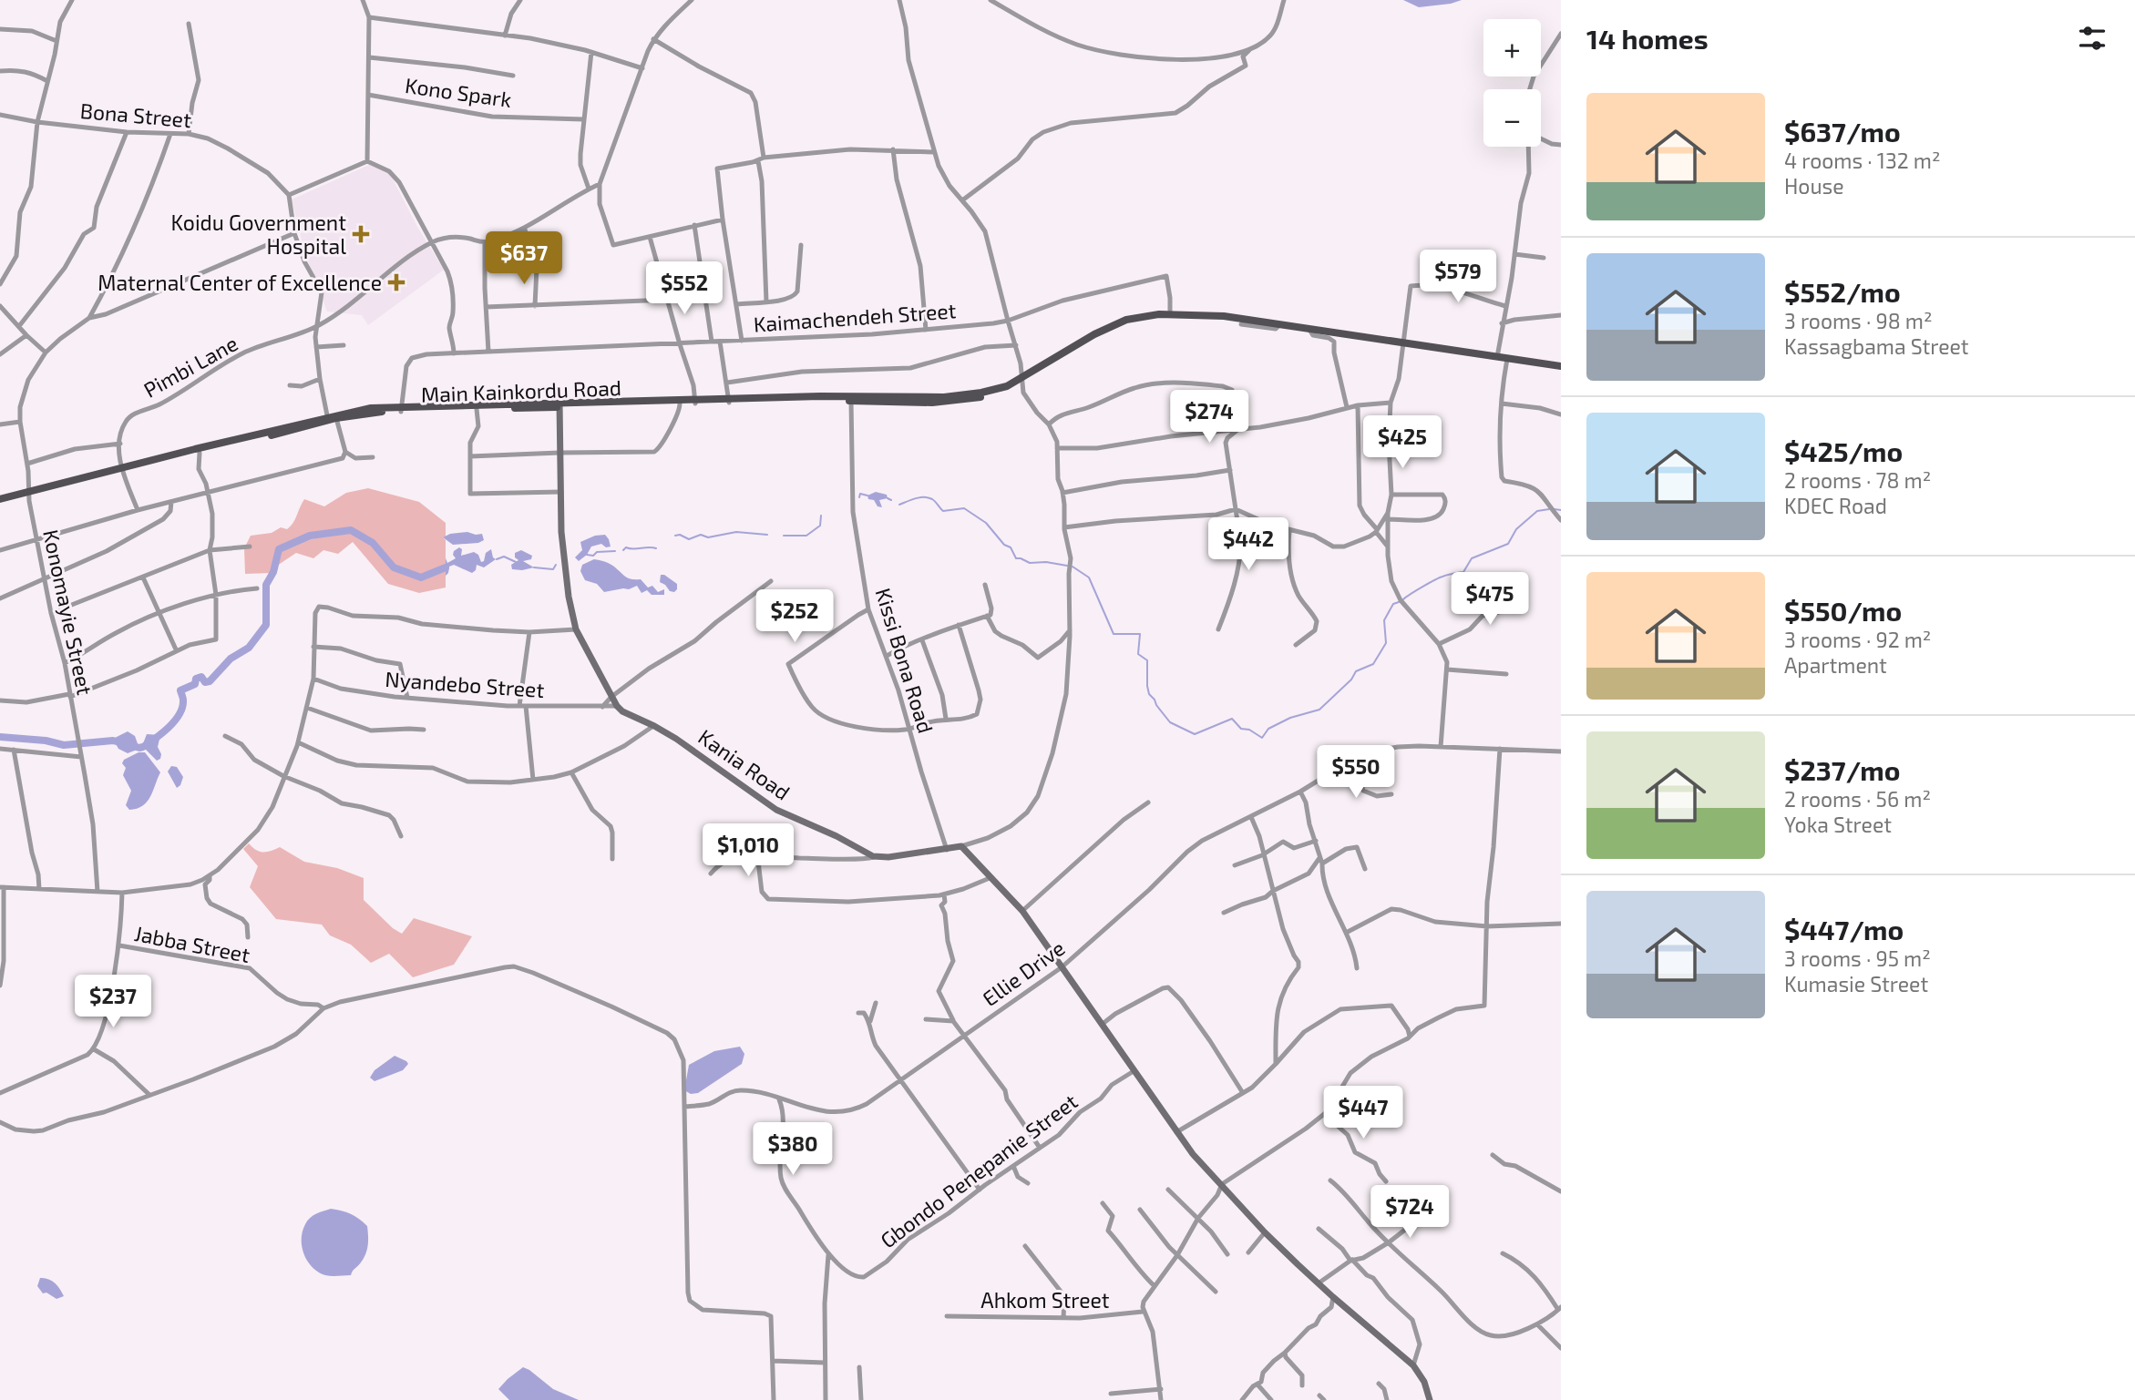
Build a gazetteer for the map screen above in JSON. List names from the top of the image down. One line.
{"streets":{"main road":["Main Kainkordu Road","Kania Road"],"street":["Kono Spark","Bona Street","Kaimachendeh Street","Pimbi Lane","Konomayie Street","Kissi Bona Road","Nyandebo Street","Jabba Street","Ellie Drive","Gbondo Penepanie Street","Ahkom Street"]},"crossings":[["Kissi Bona Road","Kania Road"],["Nyandebo Street","Kania Road"]],"places":{"health":["Koidu Government Hospital","Maternal Center of Excellence"]},"page":{"heading":"14 homes","map_buttons":["+","−"],"list":[{"name":"$637/mo","note":"4 rooms · 132 m² · House"},{"name":"$552/mo","note":"3 rooms · 98 m² · Kassagbama Street"},{"name":"$425/mo","note":"2 rooms · 78 m² · KDEC Road"},{"name":"$550/mo","note":"3 rooms · 92 m² · Apartment"},{"name":"$237/mo","note":"2 rooms · 56 m² · Yoka Street"},{"name":"$447/mo","note":"3 rooms · 95 m² · Kumasie Street"}],"price":["$637","$579","$552","$274","$425","$442","$475","$252","$550","$1,010","$237","$447","$380","$724"]}}
